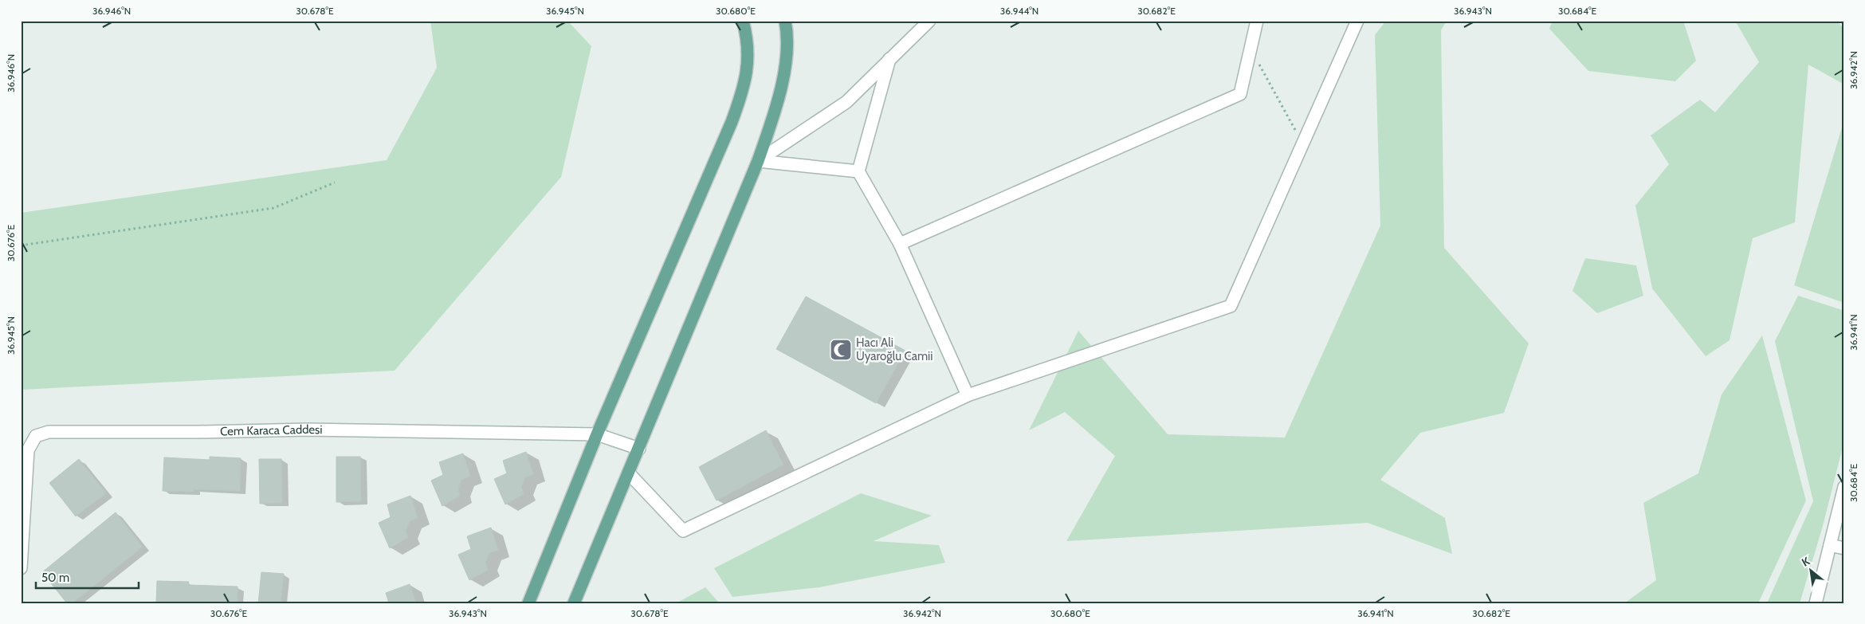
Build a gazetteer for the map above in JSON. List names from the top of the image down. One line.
{"streets":{"street":["Cem Karaca Caddesi"]},"places":{"mosque":["Hacı Ali Uyaroğlu Camii"]},"scale_bar":"50 m","north":"top left","coordinates":["36.946°N","30.678°E","36.945°N","30.680°E","36.944°N","30.682°E","36.943°N","30.684°E","36.942°N","30.676°E","36.941°N"]}
